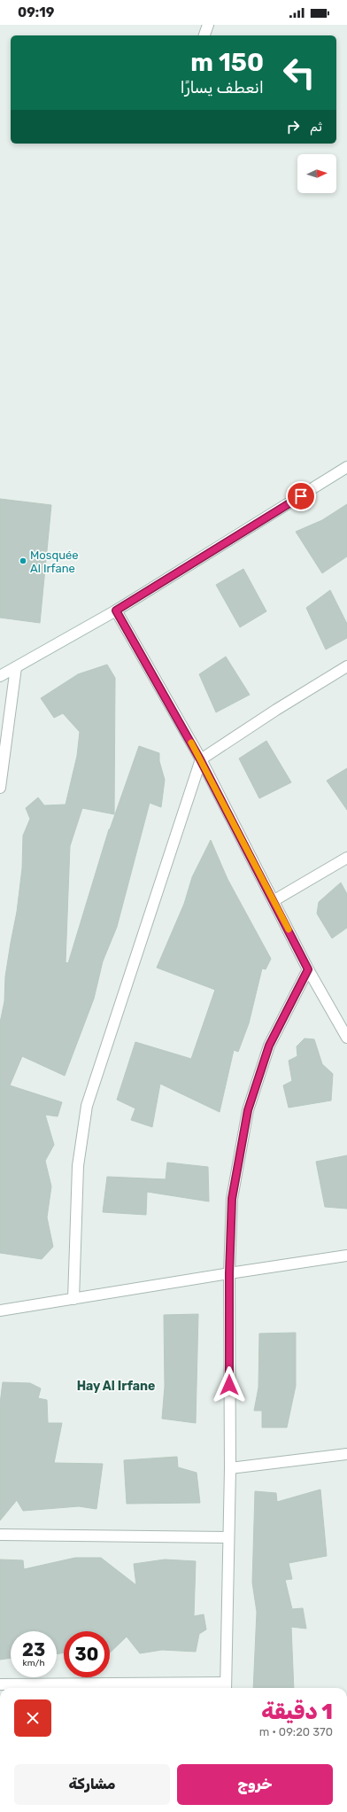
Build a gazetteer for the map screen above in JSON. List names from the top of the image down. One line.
{"districts":["Hay Al Irfane"],"places":["Mosquée Al Irfane"],"north":"right","page":{"status":"09:19","turn":["150 m","انعطف يسارًا"],"then":"ثم","speed":"23 km/h","limit":"30","heading":["1 دقيقة","370 m · 09:20"],"buttons":["خروج","مشاركة"]}}
